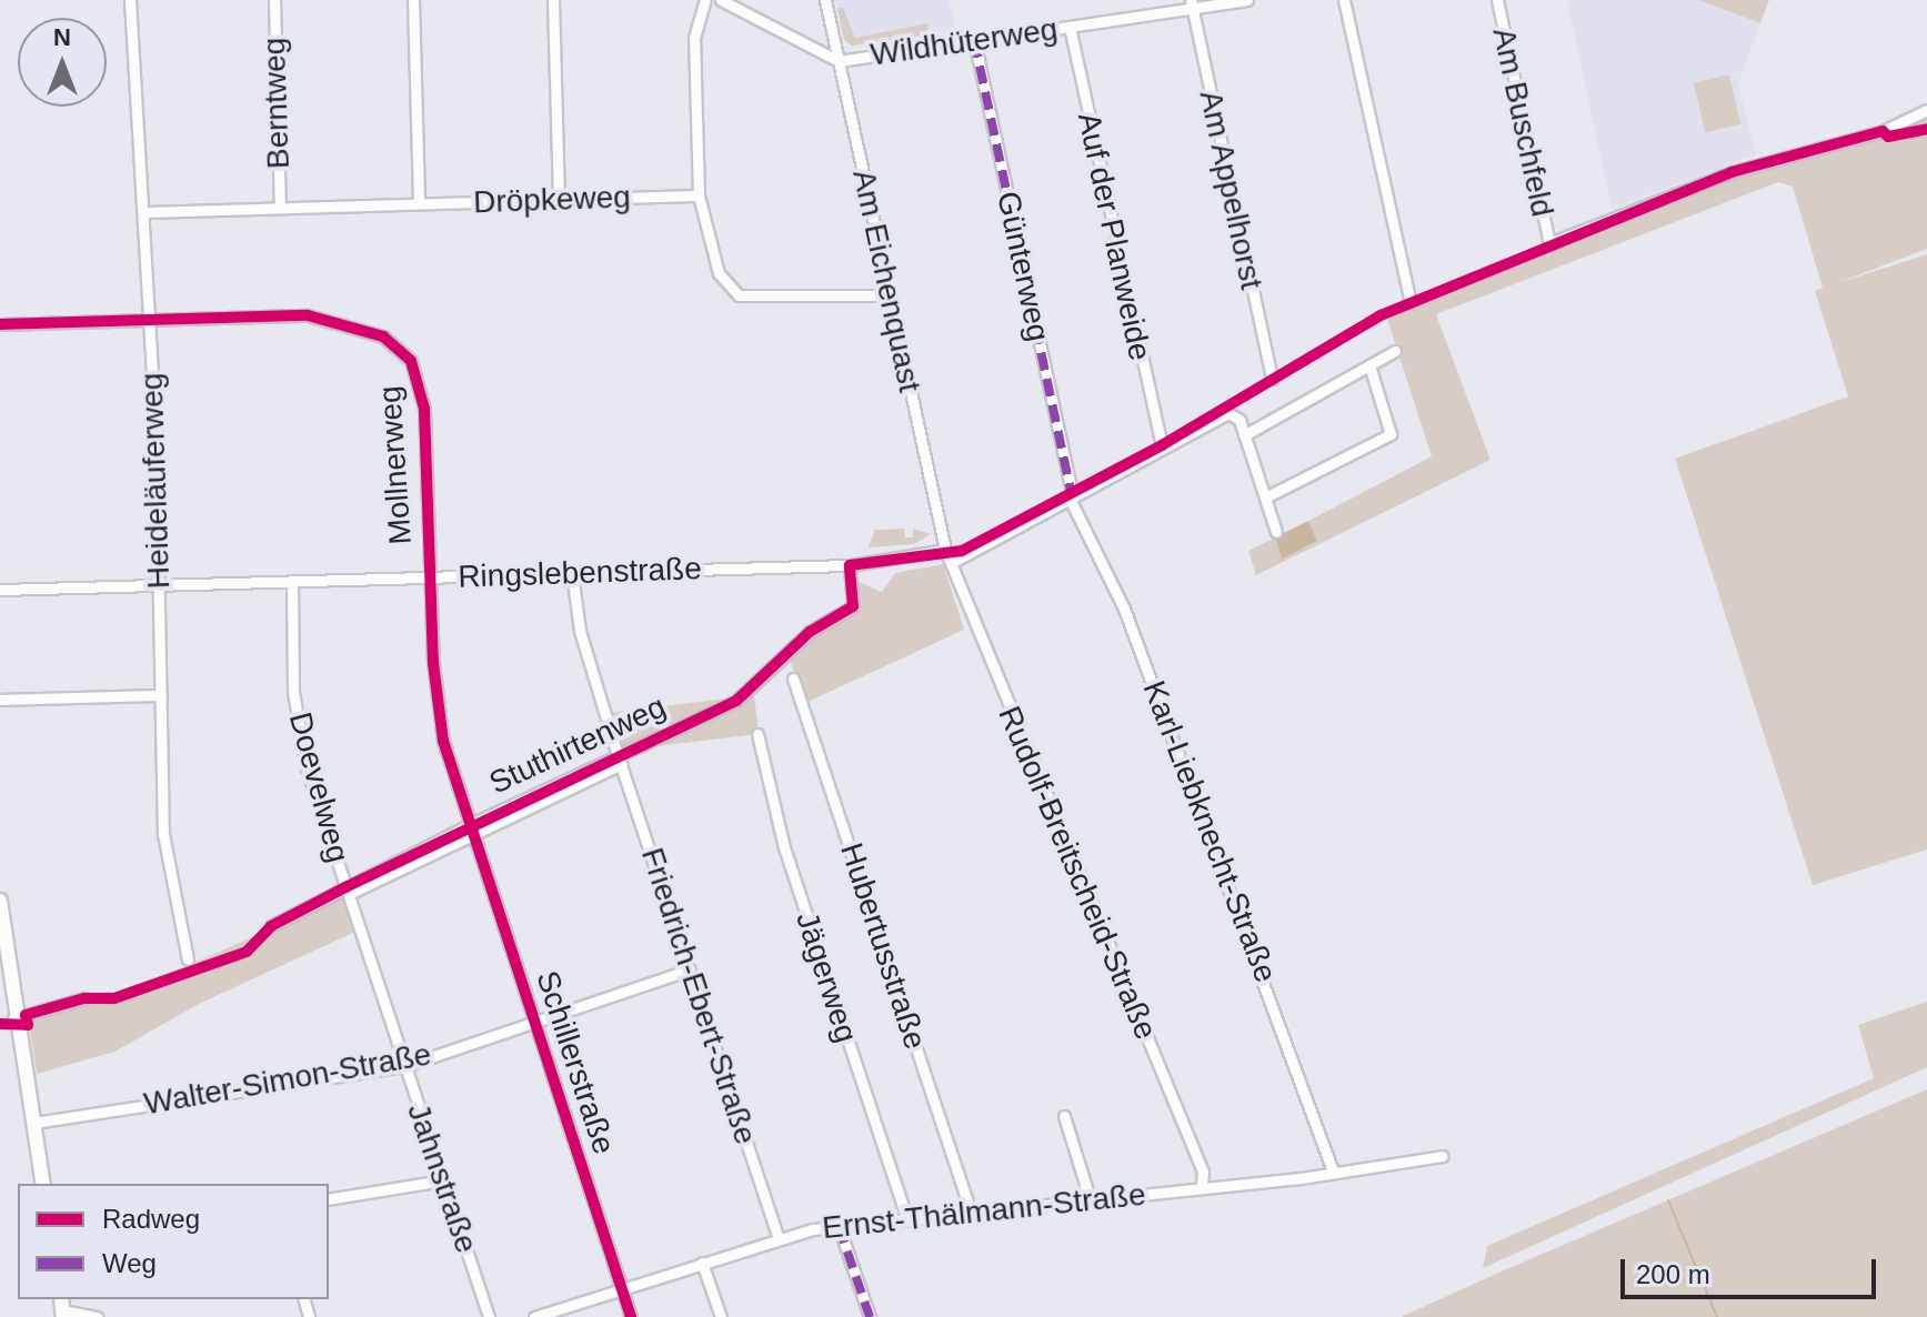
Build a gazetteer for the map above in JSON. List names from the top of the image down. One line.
{"streets":{"street":["Wildhüterweg","Berntweg","Am Buschfeld","Am Appelhorst","Dröpkeweg","Auf der Planweide","Günterweg","Am Eichenquast","Mollnerweg","Heideläuferweg","Ringslebenstraße","Stuthirtenweg","Doevelweg","Karl-Liebknecht-Straße","Rudolf-Breitscheid-Straße","Hubertusstraße","Jägerweg","Friedrich-Ebert-Straße","Schillerstraße","Walter-Simon-Straße","Jahnstraße","Ernst-Thälmann-Straße"]},"crossings":[["Wildhüterweg","Am Appelhorst"],["Wildhüterweg","Auf der Planweide"],["Wildhüterweg","Günterweg"],["Wildhüterweg","Am Eichenquast"],["Berntweg","Dröpkeweg"],["Dröpkeweg","Heideläuferweg"],["Günterweg","Ringslebenstraße"],["Günterweg","Karl-Liebknecht-Straße"],["Am Eichenquast","Ringslebenstraße"],["Am Eichenquast","Rudolf-Breitscheid-Straße"],["Mollnerweg","Heideläuferweg"],["Mollnerweg","Ringslebenstraße"],["Mollnerweg","Stuthirtenweg"],["Mollnerweg","Schillerstraße"],["Heideläuferweg","Ringslebenstraße"],["Ringslebenstraße","Stuthirtenweg"],["Ringslebenstraße","Doevelweg"],["Ringslebenstraße","Karl-Liebknecht-Straße"],["Ringslebenstraße","Rudolf-Breitscheid-Straße"],["Ringslebenstraße","Friedrich-Ebert-Straße"],["Stuthirtenweg","Doevelweg"],["Stuthirtenweg","Friedrich-Ebert-Straße"],["Stuthirtenweg","Schillerstraße"],["Stuthirtenweg","Jahnstraße"],["Doevelweg","Jahnstraße"],["Karl-Liebknecht-Straße","Ernst-Thälmann-Straße"],["Rudolf-Breitscheid-Straße","Ernst-Thälmann-Straße"],["Hubertusstraße","Ernst-Thälmann-Straße"],["Jägerweg","Ernst-Thälmann-Straße"],["Friedrich-Ebert-Straße","Walter-Simon-Straße"],["Friedrich-Ebert-Straße","Ernst-Thälmann-Straße"],["Schillerstraße","Walter-Simon-Straße"],["Schillerstraße","Ernst-Thälmann-Straße"],["Walter-Simon-Straße","Jahnstraße"]],"legend":["Radweg","Weg"],"scale_bar":"200 m","north":"top"}
